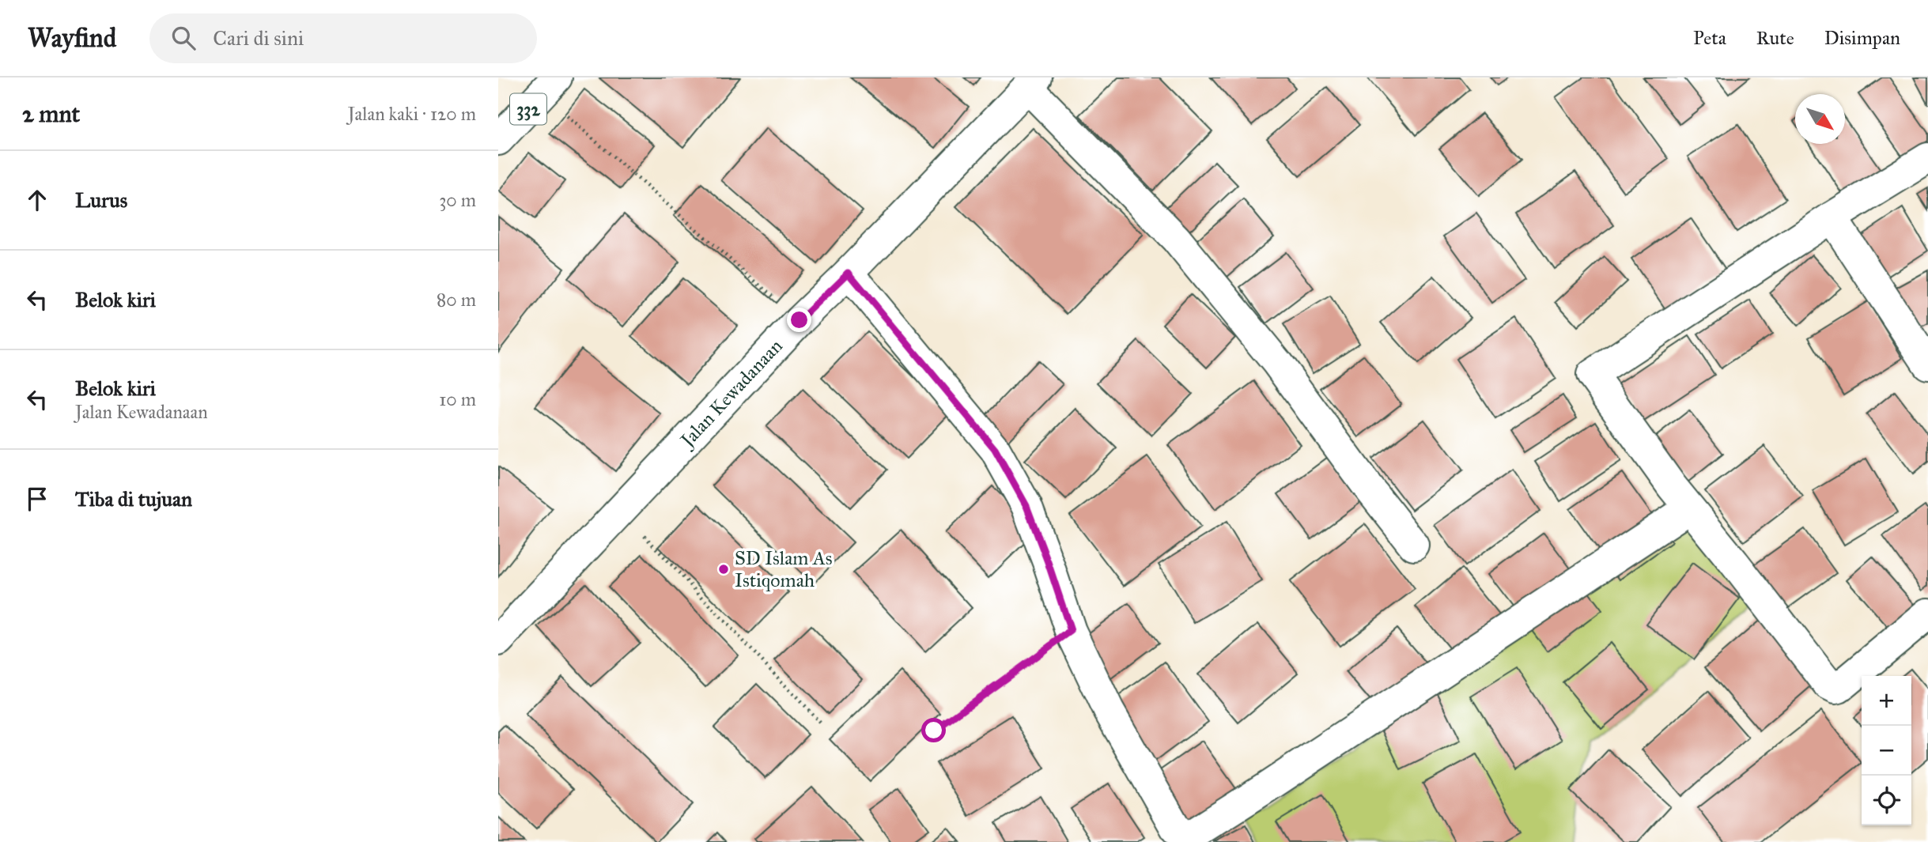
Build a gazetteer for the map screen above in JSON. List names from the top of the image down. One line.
{"streets":{"street":["332","Jalan Kewadanaan"]},"places":["SD Islam As Istiqomah"],"north":"bottom right","page":{"header":"Wayfind","search":"Cari di sini","nav":["Peta","Rute","Disimpan"],"heading":["2 mnt","Jalan kaki · 120 m"],"list":[["Lurus","30 m"],["Belok kiri","80 m"],["Belok kiri","Jalan Kewadanaan","10 m"],"Tiba di tujuan"],"map_buttons":["+","−"]}}
